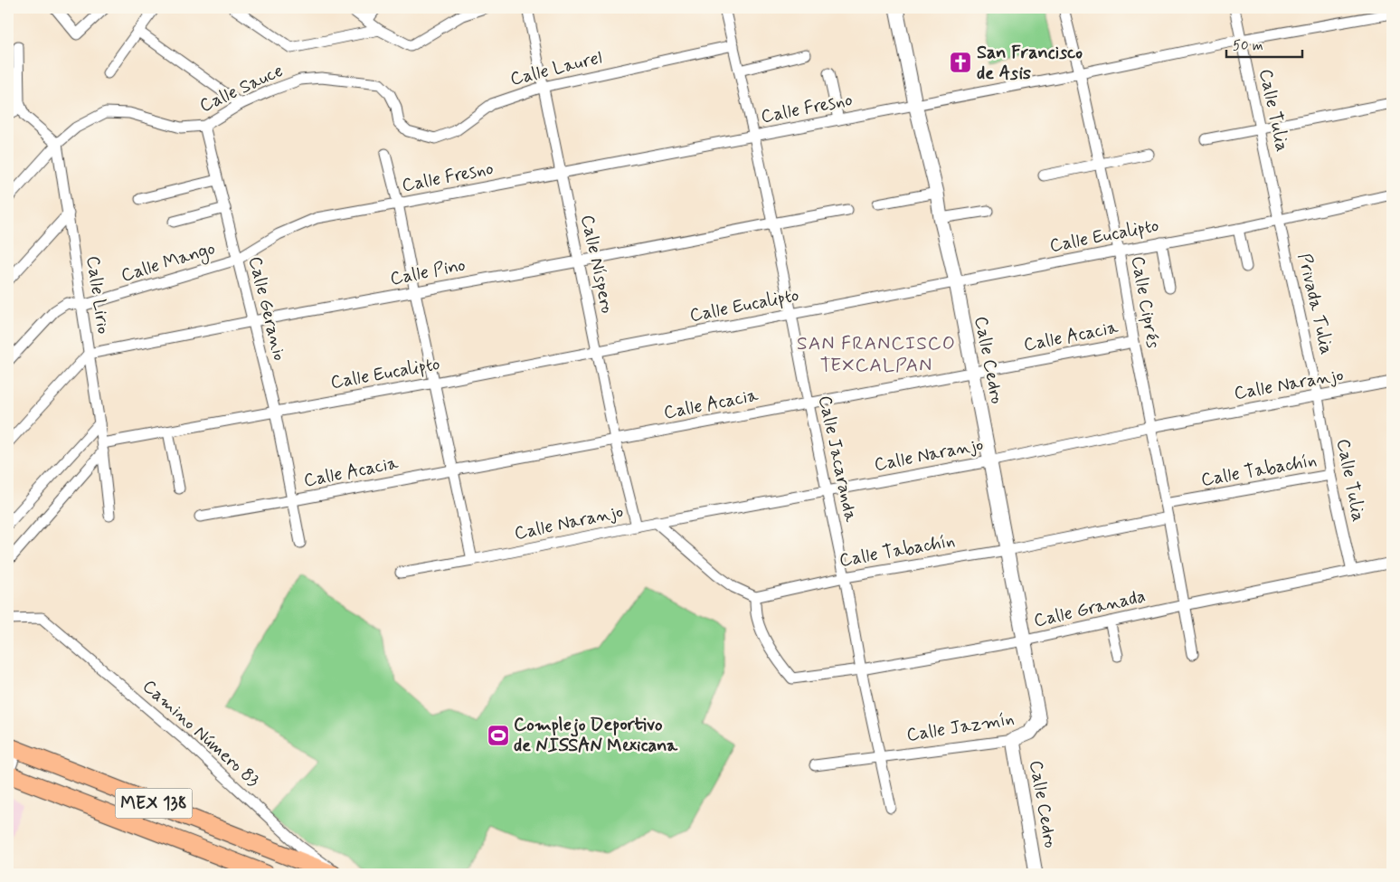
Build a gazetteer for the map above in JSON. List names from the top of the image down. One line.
{"streets":{"main road":["MEX 138"],"street":["Calle Laurel","Calle Sauce","Calle Fresno","Calle Tulia","Calle Eucalipto","Calle Mango","Calle Níspero","Calle Pino","Calle Lirio","Calle Ciprés","Privada Tulia","Calle Geranio","Calle Acacia","Calle Cedro","Calle Naranjo","Calle Jacaranda","Calle Tabachín","Calle Granada","Calle Jazmín","Camino Número 83"]},"crossings":[["Calle Laurel","Calle Sauce"],["Calle Laurel","Calle Níspero"],["Calle Laurel","Calle Jacaranda"],["Calle Sauce","Calle Lirio"],["Calle Sauce","Calle Geranio"],["Calle Fresno","Calle Tulia"],["Calle Fresno","Calle Mango"],["Calle Fresno","Calle Níspero"],["Calle Fresno","Calle Ciprés"],["Calle Fresno","Calle Geranio"],["Calle Fresno","Calle Cedro"],["Calle Fresno","Calle Jacaranda"],["Calle Tulia","Calle Eucalipto"],["Calle Tulia","Privada Tulia"],["Calle Tulia","Calle Naranjo"],["Calle Tulia","Calle Tabachín"],["Calle Tulia","Calle Granada"],["Calle Eucalipto","Calle Níspero"],["Calle Eucalipto","Calle Lirio"],["Calle Eucalipto","Calle Ciprés"],["Calle Eucalipto","Privada Tulia"],["Calle Eucalipto","Calle Geranio"],["Calle Eucalipto","Calle Cedro"],["Calle Eucalipto","Calle Jacaranda"],["Calle Mango","Calle Lirio"],["Calle Mango","Calle Geranio"],["Calle Níspero","Calle Pino"],["Calle Níspero","Calle Acacia"],["Calle Níspero","Calle Naranjo"],["Calle Pino","Calle Lirio"],["Calle Pino","Calle Geranio"],["Calle Pino","Calle Jacaranda"],["Calle Ciprés","Calle Acacia"],["Calle Ciprés","Calle Naranjo"],["Calle Ciprés","Calle Tabachín"],["Calle Ciprés","Calle Granada"],["Privada Tulia","Calle Naranjo"],["Calle Geranio","Calle Acacia"],["Calle Acacia","Calle Cedro"],["Calle Acacia","Calle Jacaranda"],["Calle Cedro","Calle Naranjo"],["Calle Cedro","Calle Tabachín"],["Calle Cedro","Calle Granada"],["Calle Cedro","Calle Jazmín"],["Calle Naranjo","Calle Jacaranda"],["Calle Jacaranda","Calle Tabachín"],["Calle Jacaranda","Calle Granada"],["Calle Jacaranda","Calle Jazmín"],["Calle Tabachín","Calle Granada"]],"districts":["SAN FRANCISCO TEXCALPAN"],"places":{"church":["San Francisco de Asis"],"sports":["Complejo Deportivo de NISSAN Mexicana"]},"scale_bar":"50 m"}
